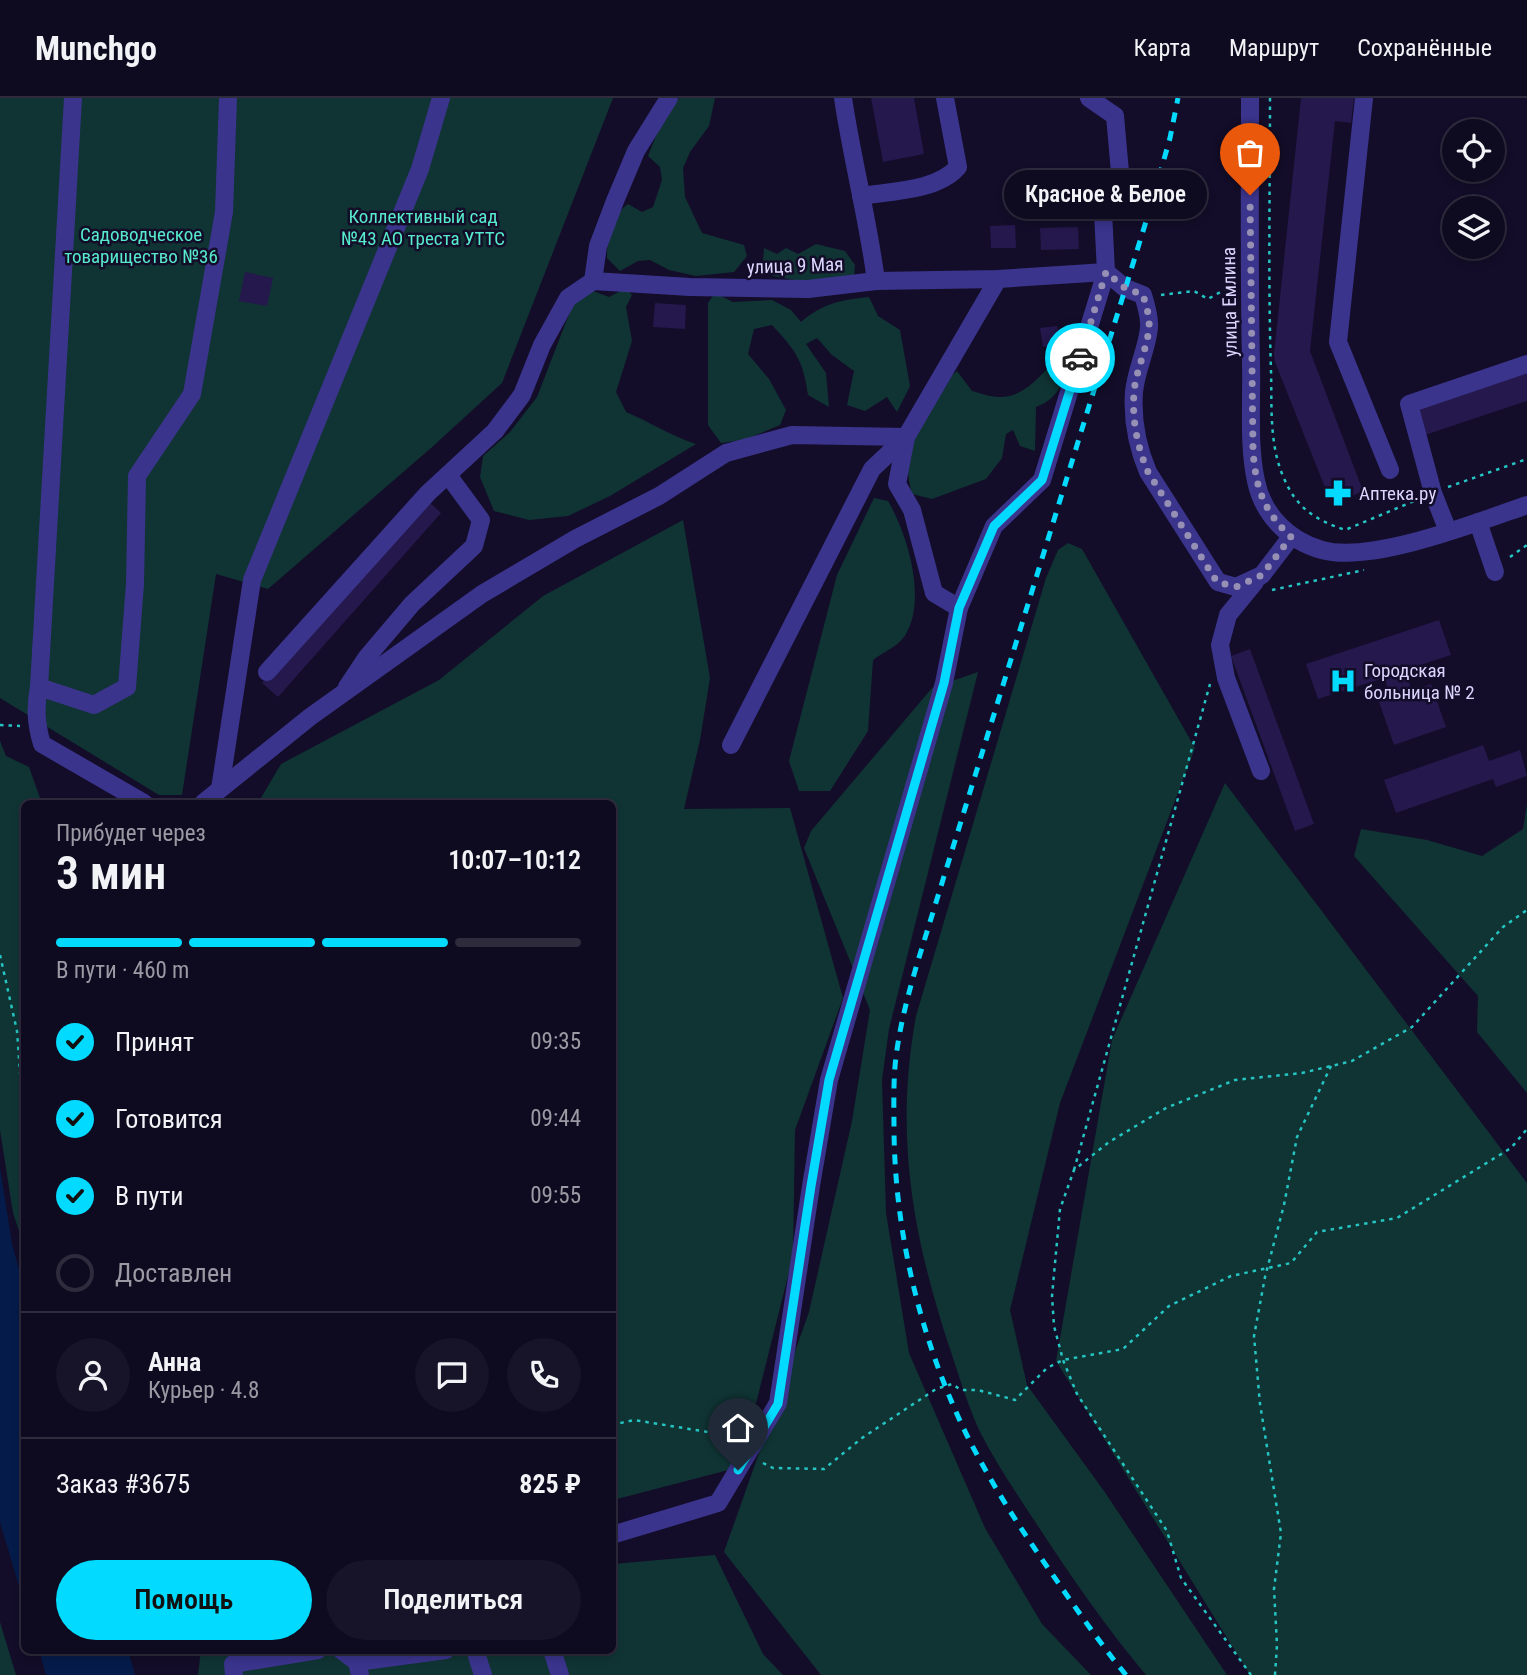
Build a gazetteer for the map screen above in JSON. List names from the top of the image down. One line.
{"streets":{"street":["улица 9 Мая","улица Емлина"]},"parks":["Коллективный сад №43 АО треста УТТС","Садоводческое товарищество №36"],"places":{"other":["Красное & Белое"],"pharmacy":["Аптека.ру"],"hospital":["Городская больница № 2"]},"page":{"header":"Munchgo","nav":["Карта","Маршрут","Сохранённые"],"bubble":"Красное & Белое","heading":["3 мин","Прибудет через","10:07–10:12"],"panel":["Анна","Курьер · 4.8","Заказ #3675","825 ₽"],"bar":"В пути · 460 m","list":[["Принят","09:35"],["Готовится","09:44"],["В пути","09:55"],"Доставлен"],"buttons":["Помощь","Поделиться"]}}
